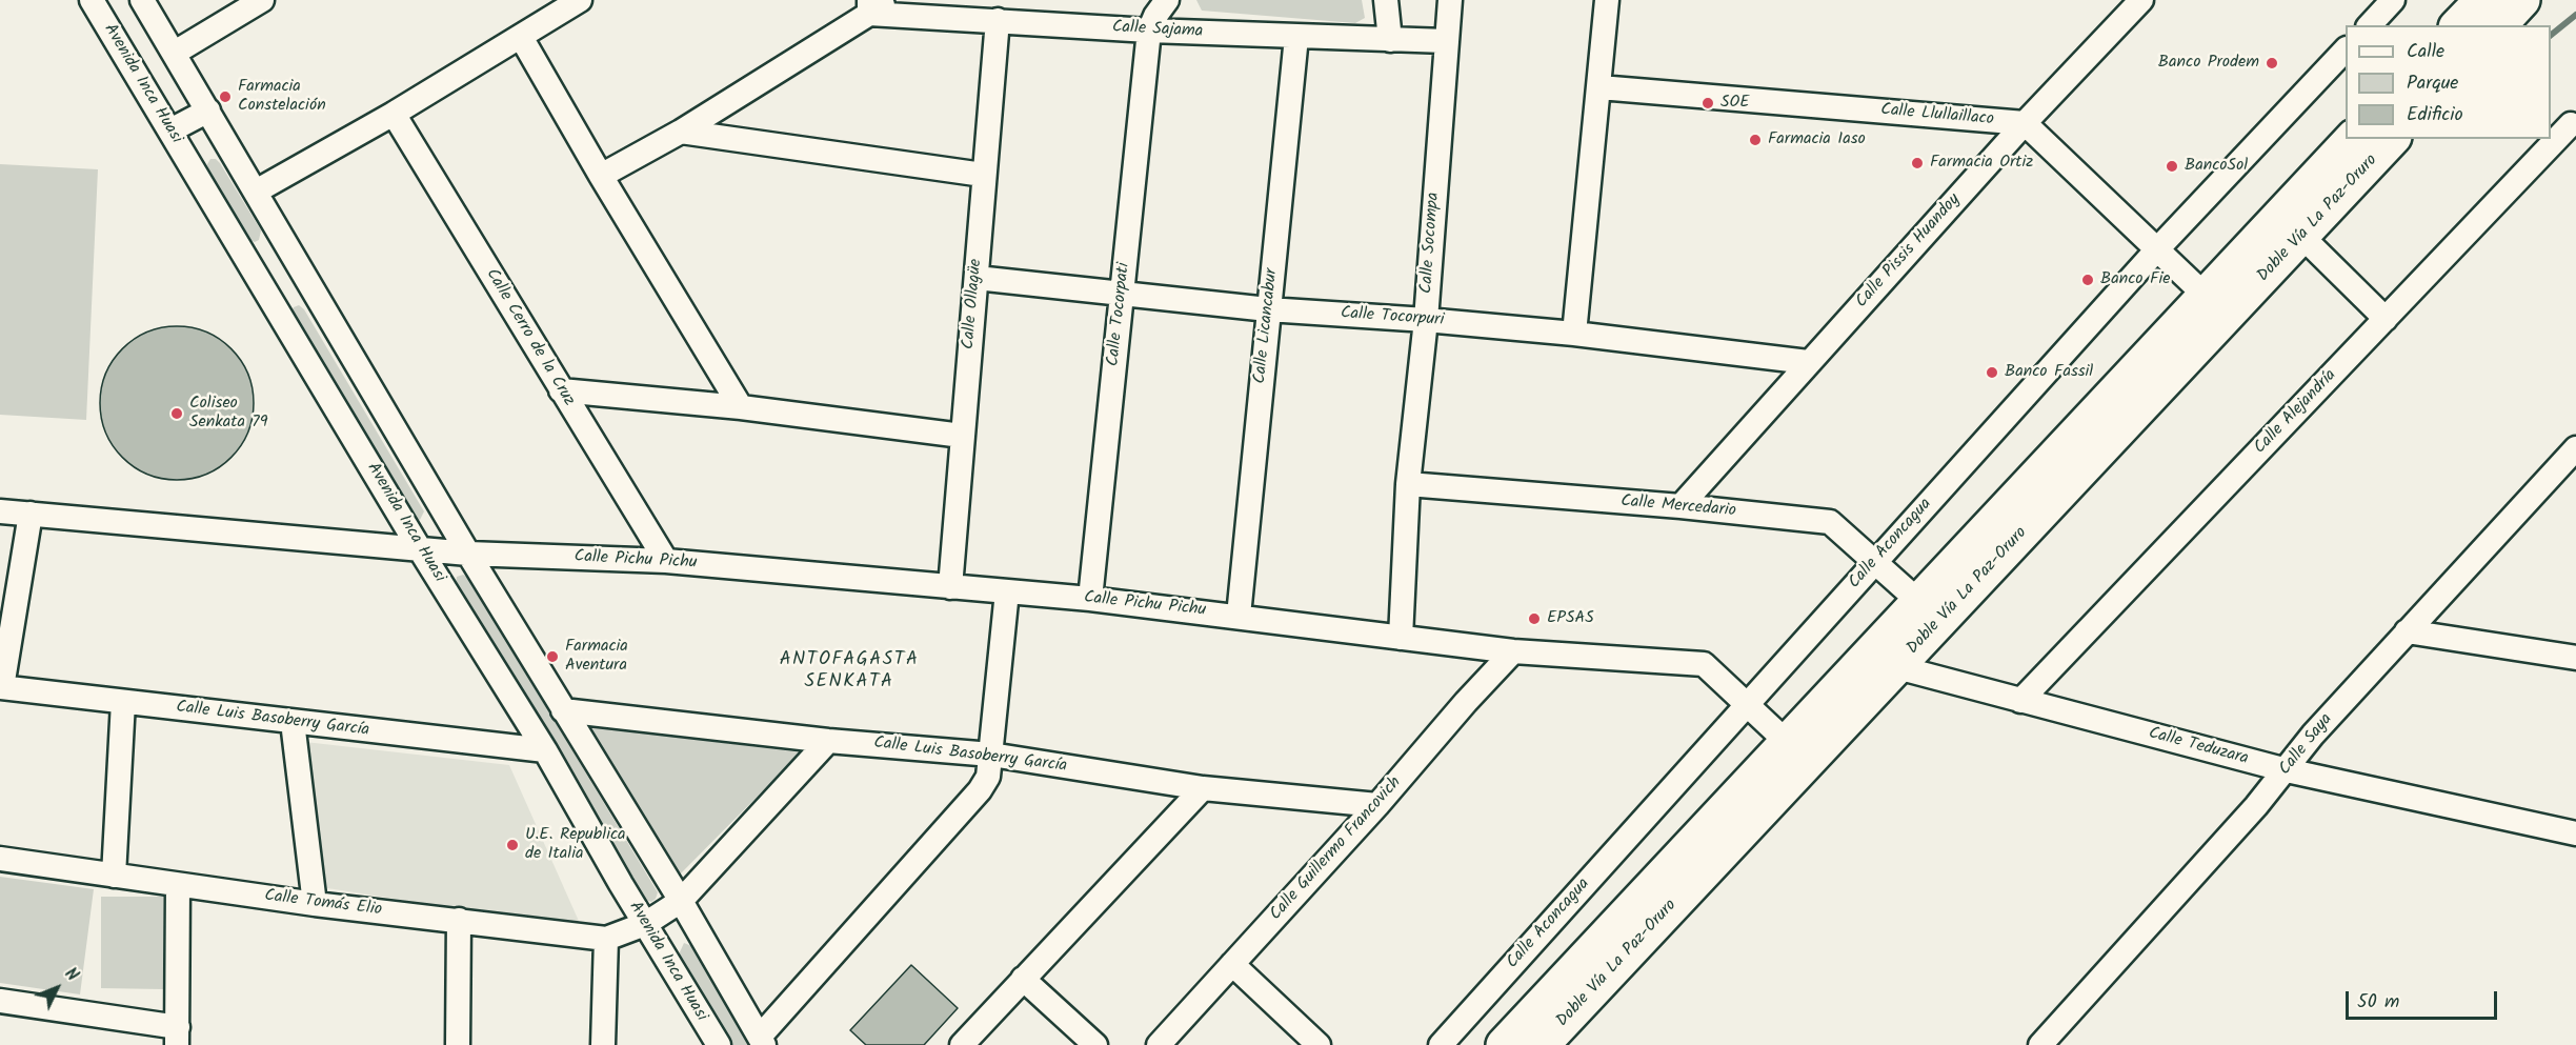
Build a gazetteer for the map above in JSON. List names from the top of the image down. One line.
{"streets":{"highway":["Doble Vía La Paz-Oruro"],"street":["Calle Sajama","Avenida Inca Huasi","Calle Llullaillaco","Calle Socompa","Calle Pissis Huandoy","Calle Ollagüe","Calle Tocorpati","Calle Tocorpuri","Calle Licancabur","Calle Cerro de la Cruz","Calle Alejandría","Calle Mercedario","Calle Aconcagua","Calle Pichu Pichu","Calle Luis Basoberry García","Calle Saya","Calle Teduzara","Calle Guillermo Francovich","Calle Tomás Elio"]},"crossings":[["Calle Sajama","Calle Socompa"],["Calle Sajama","Calle Ollagüe"],["Calle Sajama","Calle Tocorpati"],["Calle Sajama","Calle Licancabur"],["Avenida Inca Huasi","Calle Pichu Pichu"],["Avenida Inca Huasi","Calle Luis Basoberry García"],["Avenida Inca Huasi","Calle Tomás Elio"],["Calle Llullaillaco","Calle Pissis Huandoy"],["Doble Vía La Paz-Oruro","Calle Mercedario"],["Doble Vía La Paz-Oruro","Calle Pichu Pichu"],["Doble Vía La Paz-Oruro","Calle Teduzara"],["Calle Socompa","Calle Tocorpuri"],["Calle Socompa","Calle Mercedario"],["Calle Socompa","Calle Pichu Pichu"],["Calle Pissis Huandoy","Calle Tocorpuri"],["Calle Pissis Huandoy","Calle Mercedario"],["Calle Ollagüe","Calle Tocorpuri"],["Calle Ollagüe","Calle Pichu Pichu"],["Calle Tocorpati","Calle Tocorpuri"],["Calle Tocorpati","Calle Pichu Pichu"],["Calle Tocorpuri","Calle Licancabur"],["Calle Licancabur","Calle Pichu Pichu"],["Calle Cerro de la Cruz","Calle Pichu Pichu"],["Calle Alejandría","Calle Teduzara"],["Calle Mercedario","Calle Aconcagua"],["Calle Aconcagua","Calle Pichu Pichu"],["Calle Pichu Pichu","Calle Guillermo Francovich"],["Calle Luis Basoberry García","Calle Guillermo Francovich"],["Calle Luis Basoberry García","Calle Tomás Elio"],["Calle Saya","Calle Teduzara"]],"districts":["ANTOFAGASTA SENKATA"],"places":["Banco Prodem","Farmacia Constelación","SOE","Farmacia Iaso","Farmacia Ortiz","BancoSol","Banco Fie","Banco Fassil","Coliseo Senkata 79","EPSAS","Farmacia Aventura","U.E. Republica de Italia"],"legend":["Calle","Parque","Edificio"],"scale_bar":"50 m","north":"top right"}
